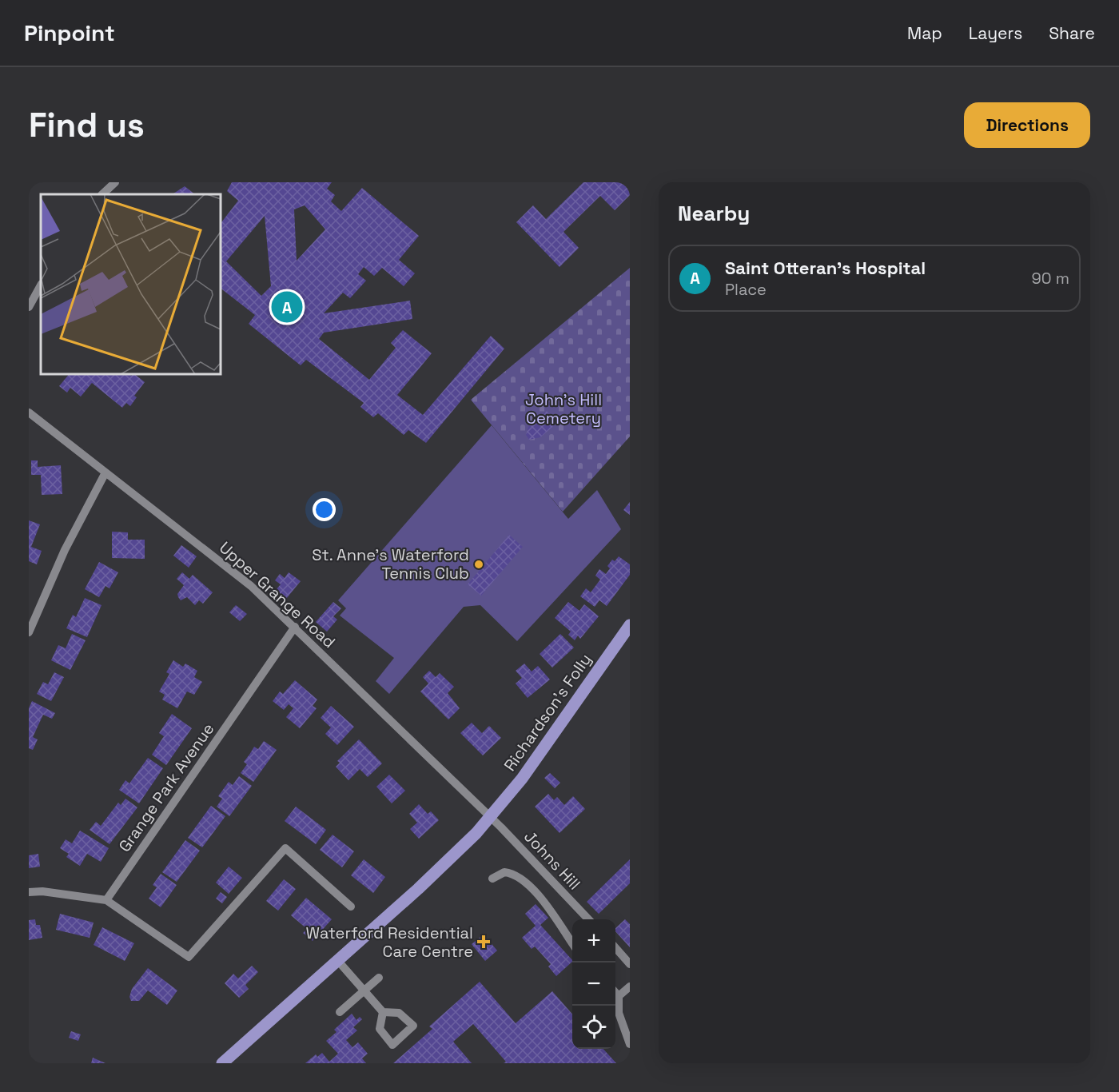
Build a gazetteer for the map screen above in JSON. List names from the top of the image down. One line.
{"streets":{"main road":["Richardson's Folly"],"street":["Upper Grange Road","Grange Park Avenue","Johns Hill"]},"crossings":[["Upper Grange Road","Richardson's Folly"],["Upper Grange Road","Grange Park Avenue"],["Upper Grange Road","Johns Hill"],["Richardson's Folly","Johns Hill"]],"parks":["John's Hill Cemetery"],"places":{"other":["St. Anne's Waterford Tennis Club"],"health":["Waterford Residential Care Centre"]},"page":{"header":"Pinpoint","nav":["Map","Layers","Share"],"buttons":"Directions","title":"Find us","heading":"Nearby","list":[{"mark":"A","name":"Saint Otteran's Hospital","note":"Place","value":"90 m"}],"pins":"A","map_buttons":["+","−"]}}
